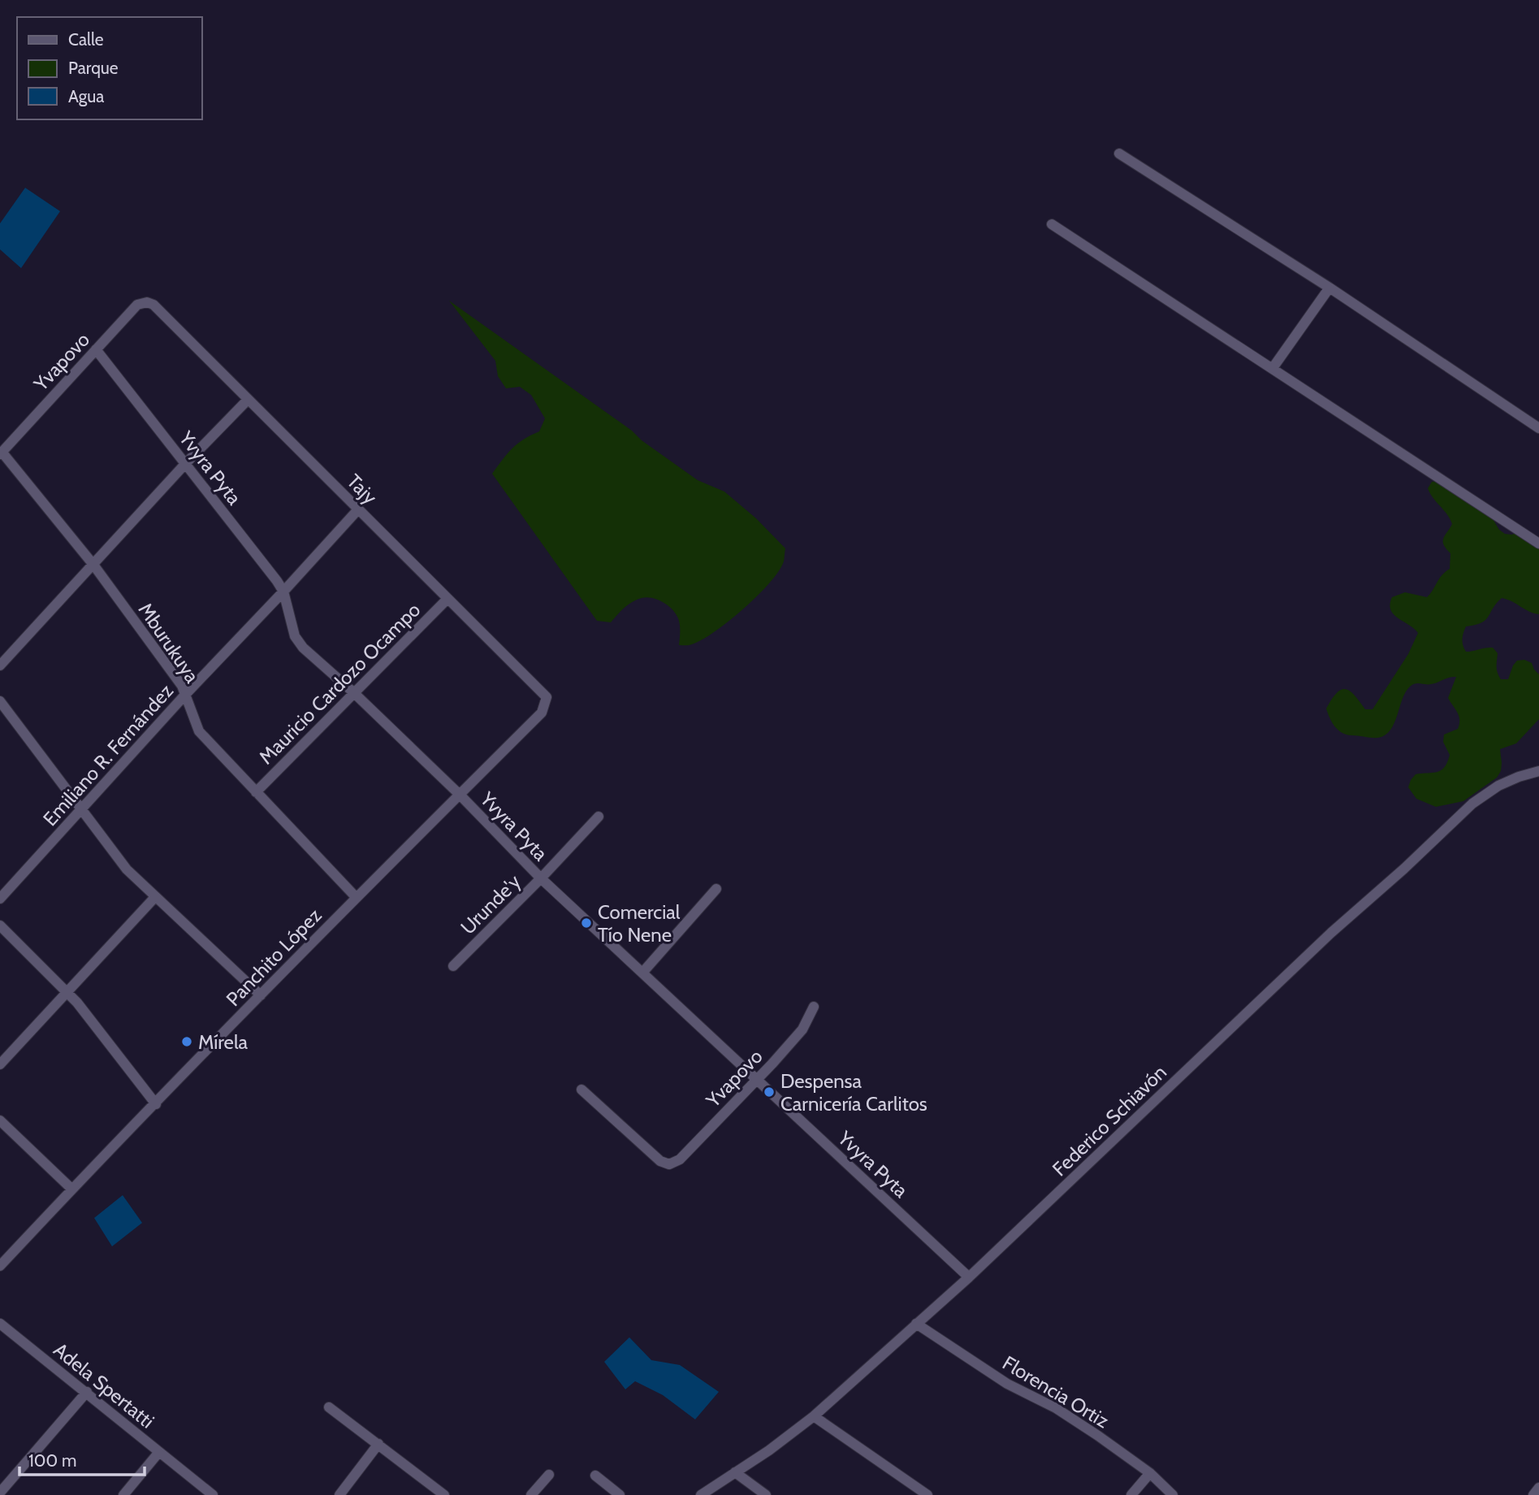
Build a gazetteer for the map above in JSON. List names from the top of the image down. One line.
{"streets":{"street":["Yvapovo","Yvyra Pyta","Tajy","Mburukuya","Mauricio Cardozo Ocampo","Emiliano R. Fernández","Urunde'y","Panchito López","Federico Schiavón","Adela Spertatti","Florencia Ortiz"]},"crossings":[["Yvapovo","Yvyra Pyta"],["Yvapovo","Tajy"],["Yvapovo","Mburukuya"],["Yvyra Pyta","Mauricio Cardozo Ocampo"],["Yvyra Pyta","Emiliano R. Fernández"],["Yvyra Pyta","Urunde'y"],["Yvyra Pyta","Panchito López"],["Yvyra Pyta","Federico Schiavón"],["Tajy","Mauricio Cardozo Ocampo"],["Tajy","Emiliano R. Fernández"],["Tajy","Panchito López"],["Mburukuya","Mauricio Cardozo Ocampo"],["Mburukuya","Emiliano R. Fernández"],["Mburukuya","Panchito López"],["Federico Schiavón","Florencia Ortiz"]],"places":["Comercial Tío Nene","Mírela","Despensa Carnicería Carlitos"],"legend":["Calle","Parque","Agua"],"scale_bar":"100 m"}
